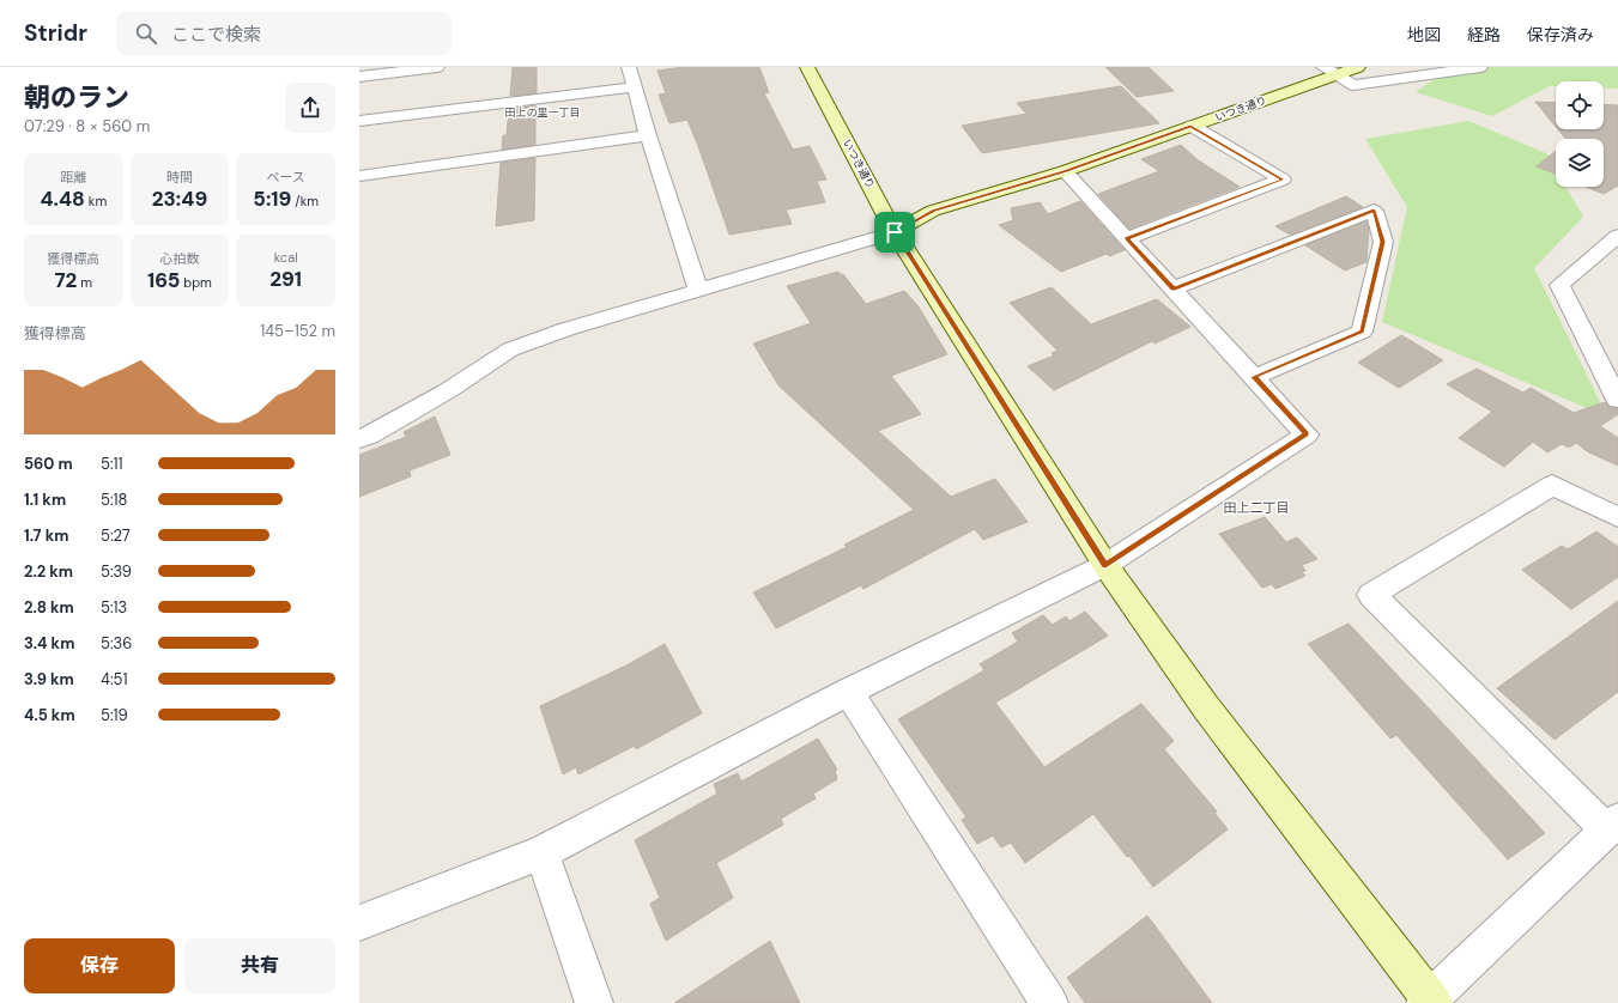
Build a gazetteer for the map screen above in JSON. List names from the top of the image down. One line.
{"streets":{"street":["いつき通り"]},"districts":["田上の里一丁目","田上二丁目"],"page":{"header":"Stridr","search":"ここで検索","nav":["地図","経路","保存済み"],"heading":["朝のラン","07:29 · 8 × 560 m"],"stats":[["距離","4.48 km"],["時間","23:49"],["ペース","5:19 /km"],["獲得標高","72 m"],["心拍数","165 bpm"],["kcal","291"]],"chart":["獲得標高","145–152 m"],"list":[{"name":"560 m","note":"5:11"},{"name":"1.1 km","note":"5:18"},{"name":"1.7 km","note":"5:27"},{"name":"2.2 km","note":"5:39"},{"name":"2.8 km","note":"5:13"},{"name":"3.4 km","note":"5:36"},{"name":"3.9 km","note":"4:51"},{"name":"4.5 km","note":"5:19"}],"buttons":["保存","共有"]}}
